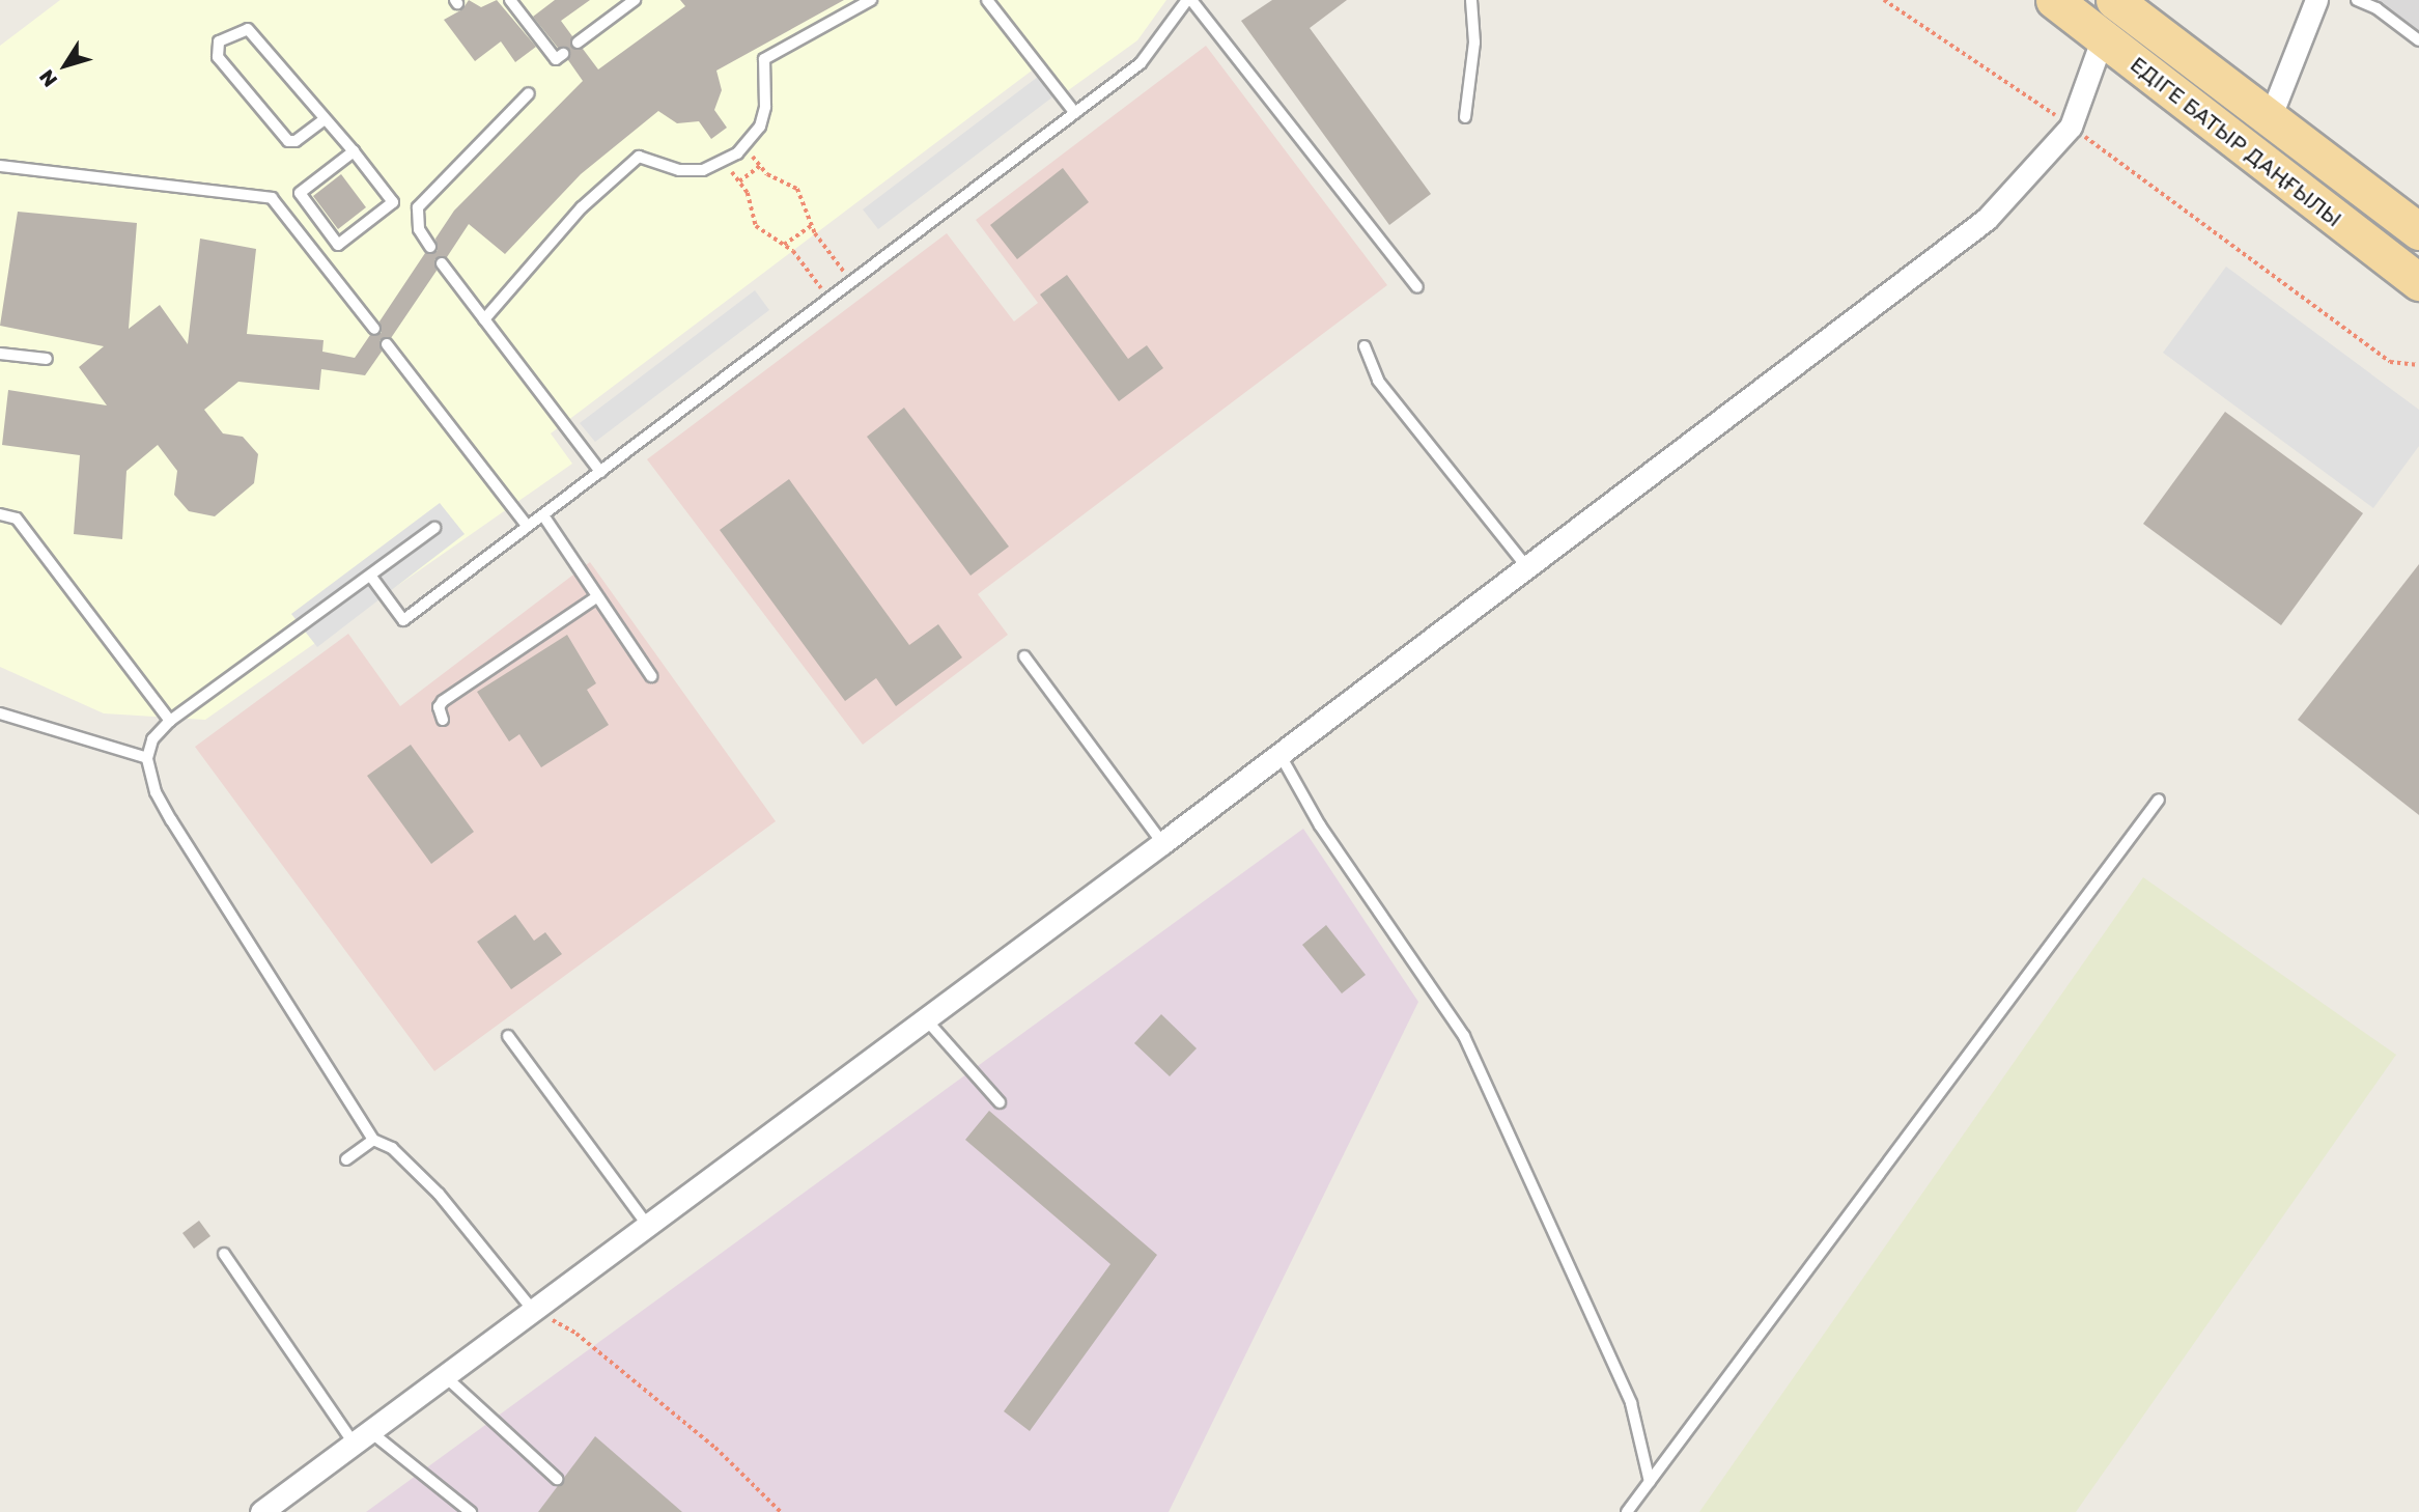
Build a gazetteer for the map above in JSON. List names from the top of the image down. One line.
{"streets":{"main road":["ЕДІГЕ БАТЫР ДАҢҒЫЛЫ"]},"north":"bottom left"}
